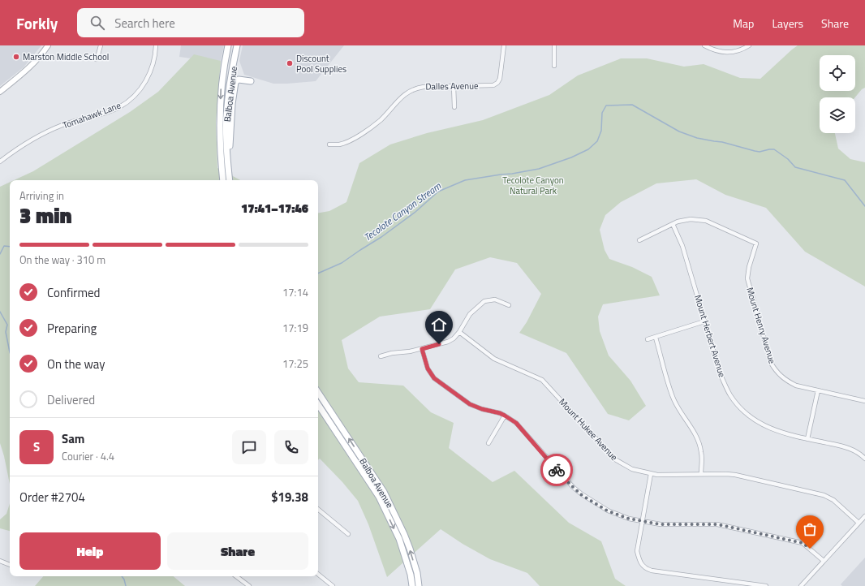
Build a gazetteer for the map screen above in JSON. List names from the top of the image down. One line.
{"streets":{"main road":["Balboa Avenue"],"street":["Dalles Avenue","Tomahawk Lane","Mount Henry Avenue","Mount Herbert Avenue","Mount Hukee Avenue"]},"crossings":[["Mount Henry Avenue","Mount Herbert Avenue"]],"water":["Tecolote Canyon Stream"],"parks":["Tecolote Canyon Natural Park"],"places":["Marston Middle School","Discount Pool Supplies"],"page":{"header":"Forkly","search":"Search here","nav":["Map","Layers","Share"],"heading":["3 min","Arriving in","17:41–17:46"],"panel":["Sam","Courier · 4.4","Order #2704","$19.38"],"bar":"On the way · 310 m","list":[["Confirmed","17:14"],["Preparing","17:19"],["On the way","17:25"],"Delivered"],"round":"S","buttons":["Help","Share"]}}
